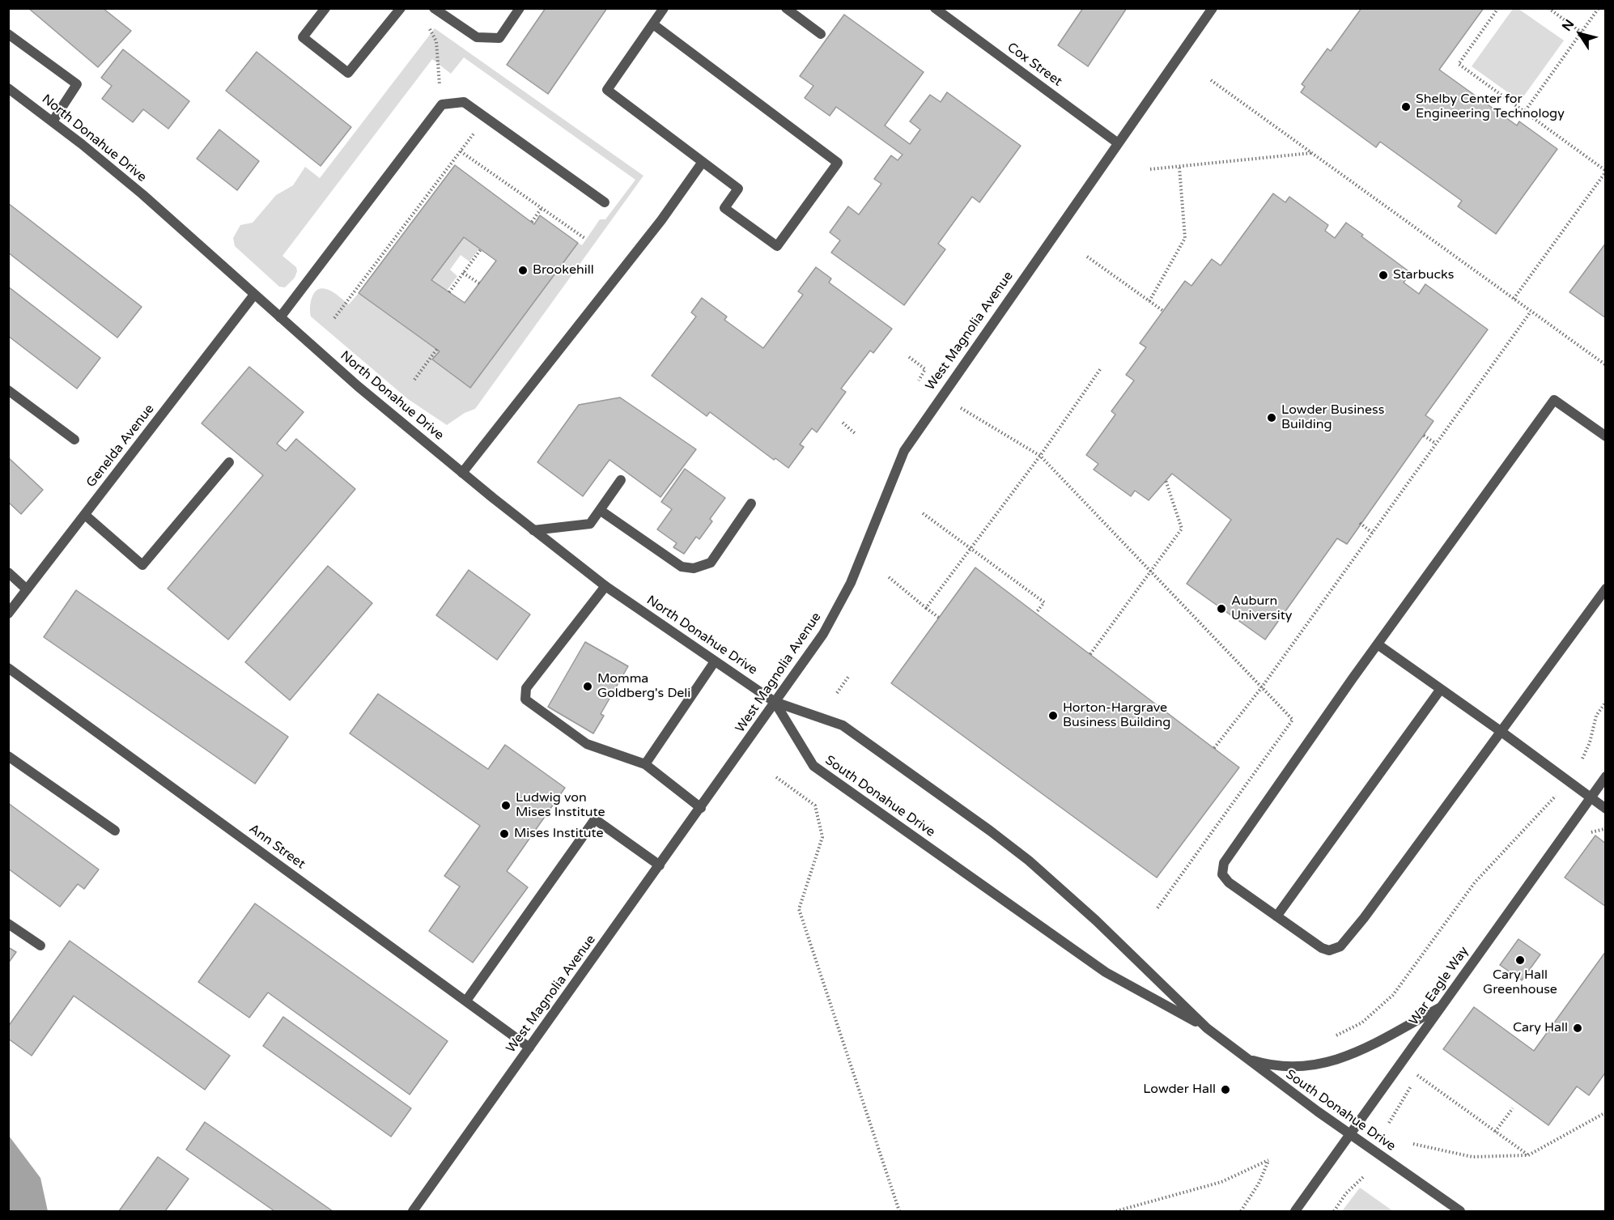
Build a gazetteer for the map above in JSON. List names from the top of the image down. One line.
{"streets":{"street":["Cox Street","North Donahue Drive","West Magnolia Avenue","Genelda Avenue","South Donahue Drive","Ann Street","War Eagle Way"]},"crossings":[["Cox Street","West Magnolia Avenue"],["North Donahue Drive","West Magnolia Avenue"],["North Donahue Drive","Genelda Avenue"],["North Donahue Drive","South Donahue Drive"],["West Magnolia Avenue","South Donahue Drive"],["West Magnolia Avenue","Ann Street"],["South Donahue Drive","War Eagle Way"]],"places":["Shelby Center for Engineering Technology","Brookehill","Starbucks","Lowder Business Building","Auburn University","Momma Goldberg's Deli","Horton-Hargrave Business Building","Ludwig von Mises Institute","Mises Institute","Cary Hall Greenhouse","Cary Hall","Lowder Hall"],"north":"top left"}
